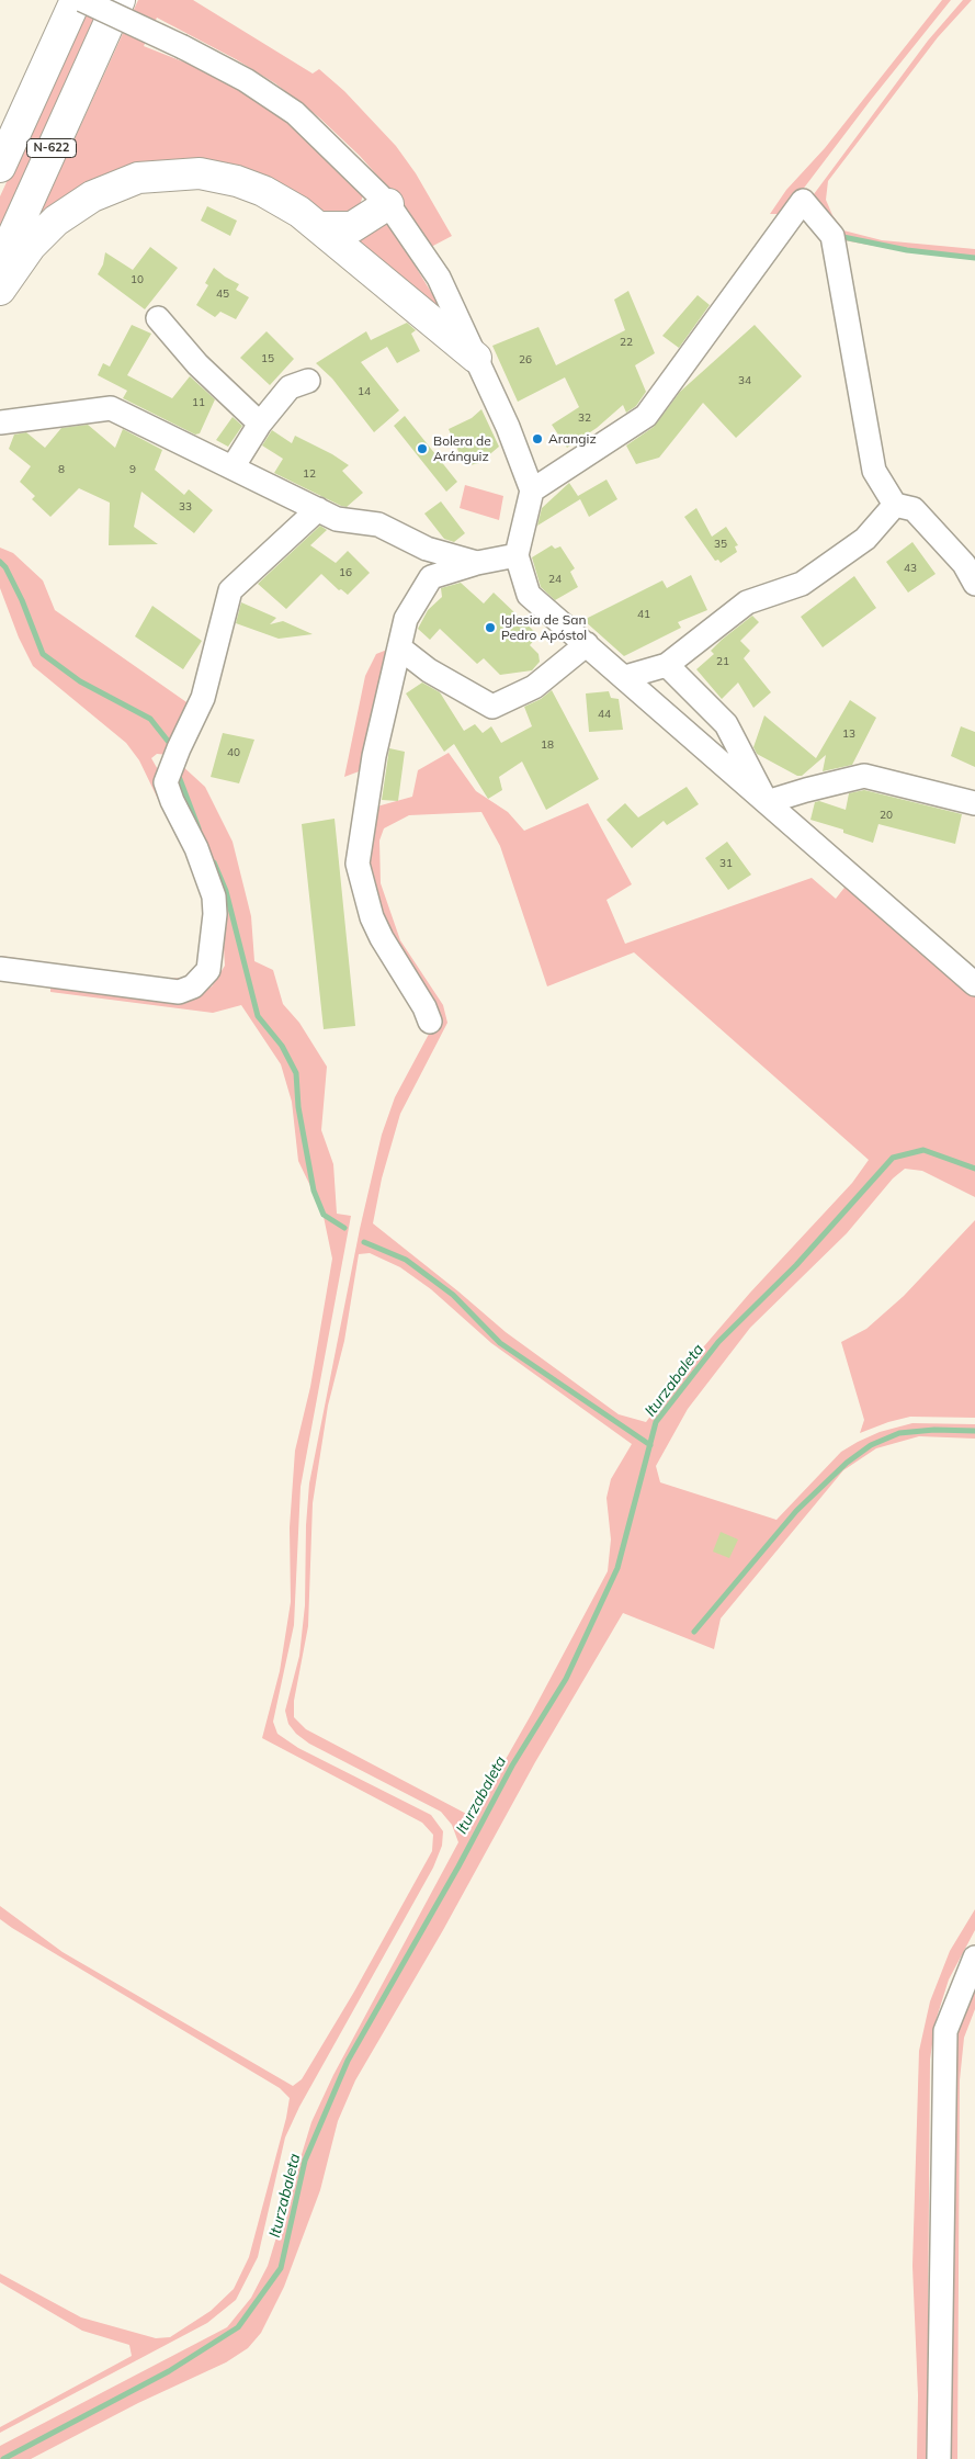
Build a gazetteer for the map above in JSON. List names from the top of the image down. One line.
{"streets":{"highway":["N-622"]},"water":["Iturzabaleta"],"places":["Arangiz","Bolera de Aránguiz","Iglesia de San Pedro Apóstol"],"house_numbers":["10","45","22","15","26","34","14","11","32","8","9","12","33","35","43","16","24","41","21","44","13","18","40","20","31"]}
